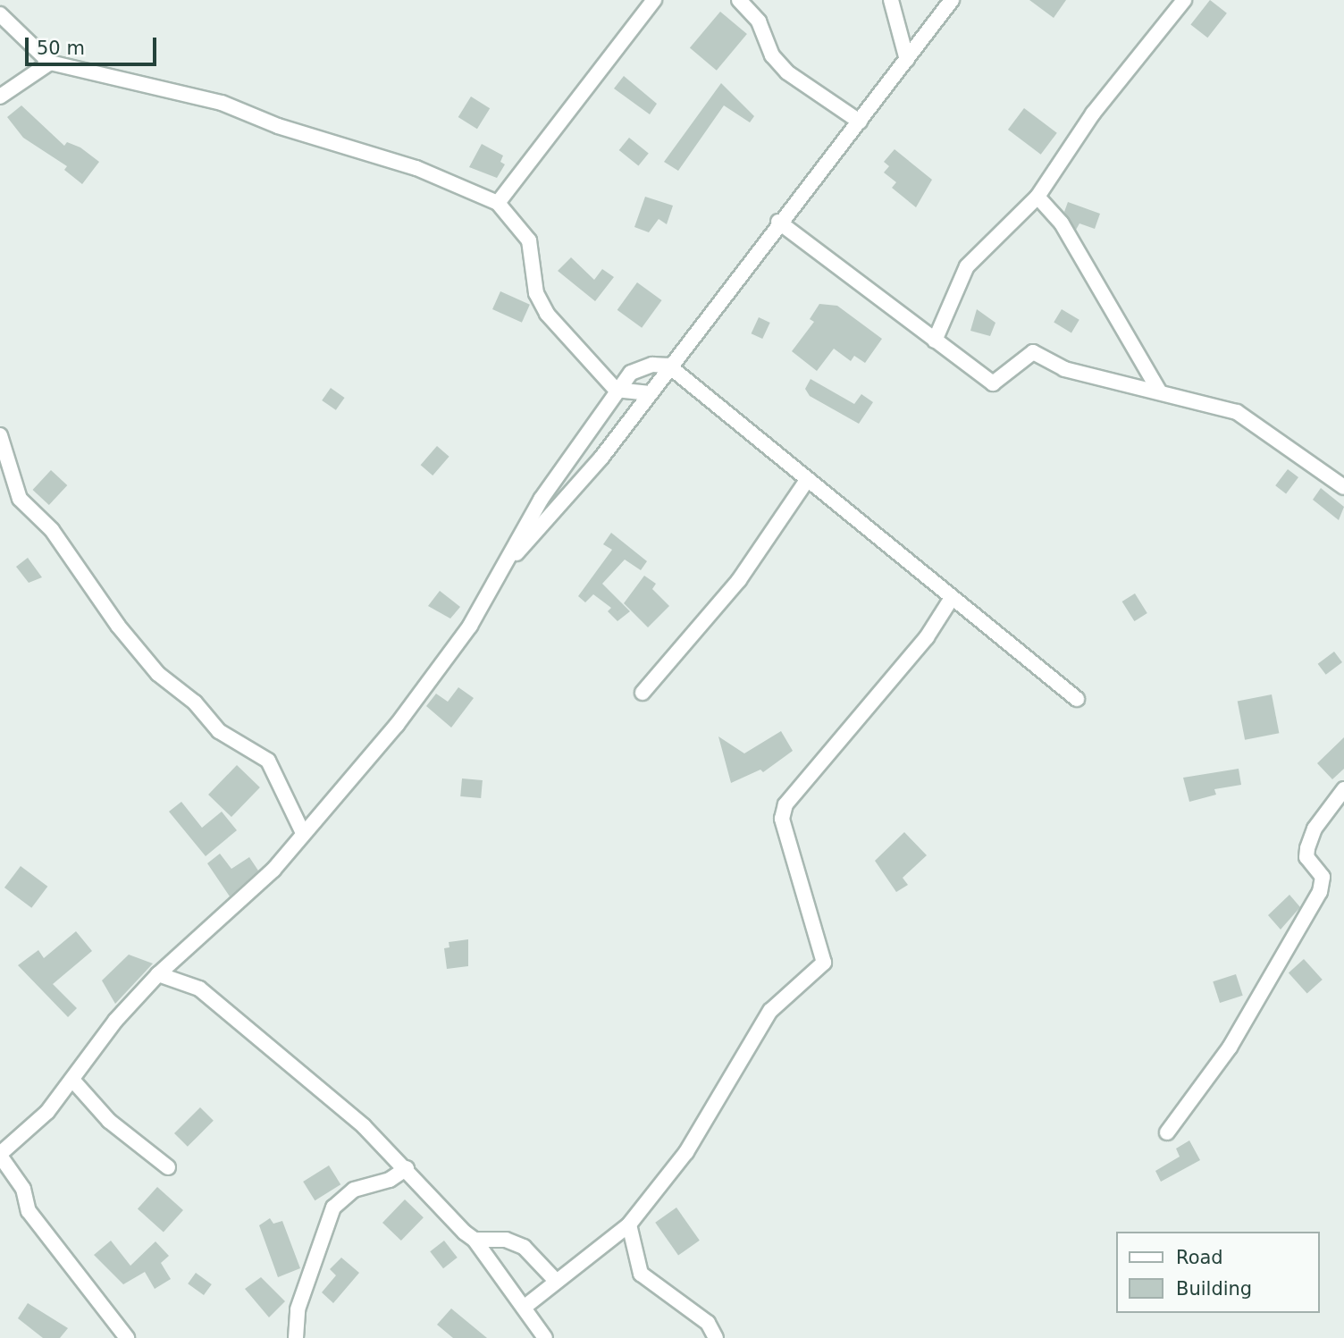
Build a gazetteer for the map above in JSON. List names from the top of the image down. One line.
{"legend":["Road","Building"],"scale_bar":"50 m"}
